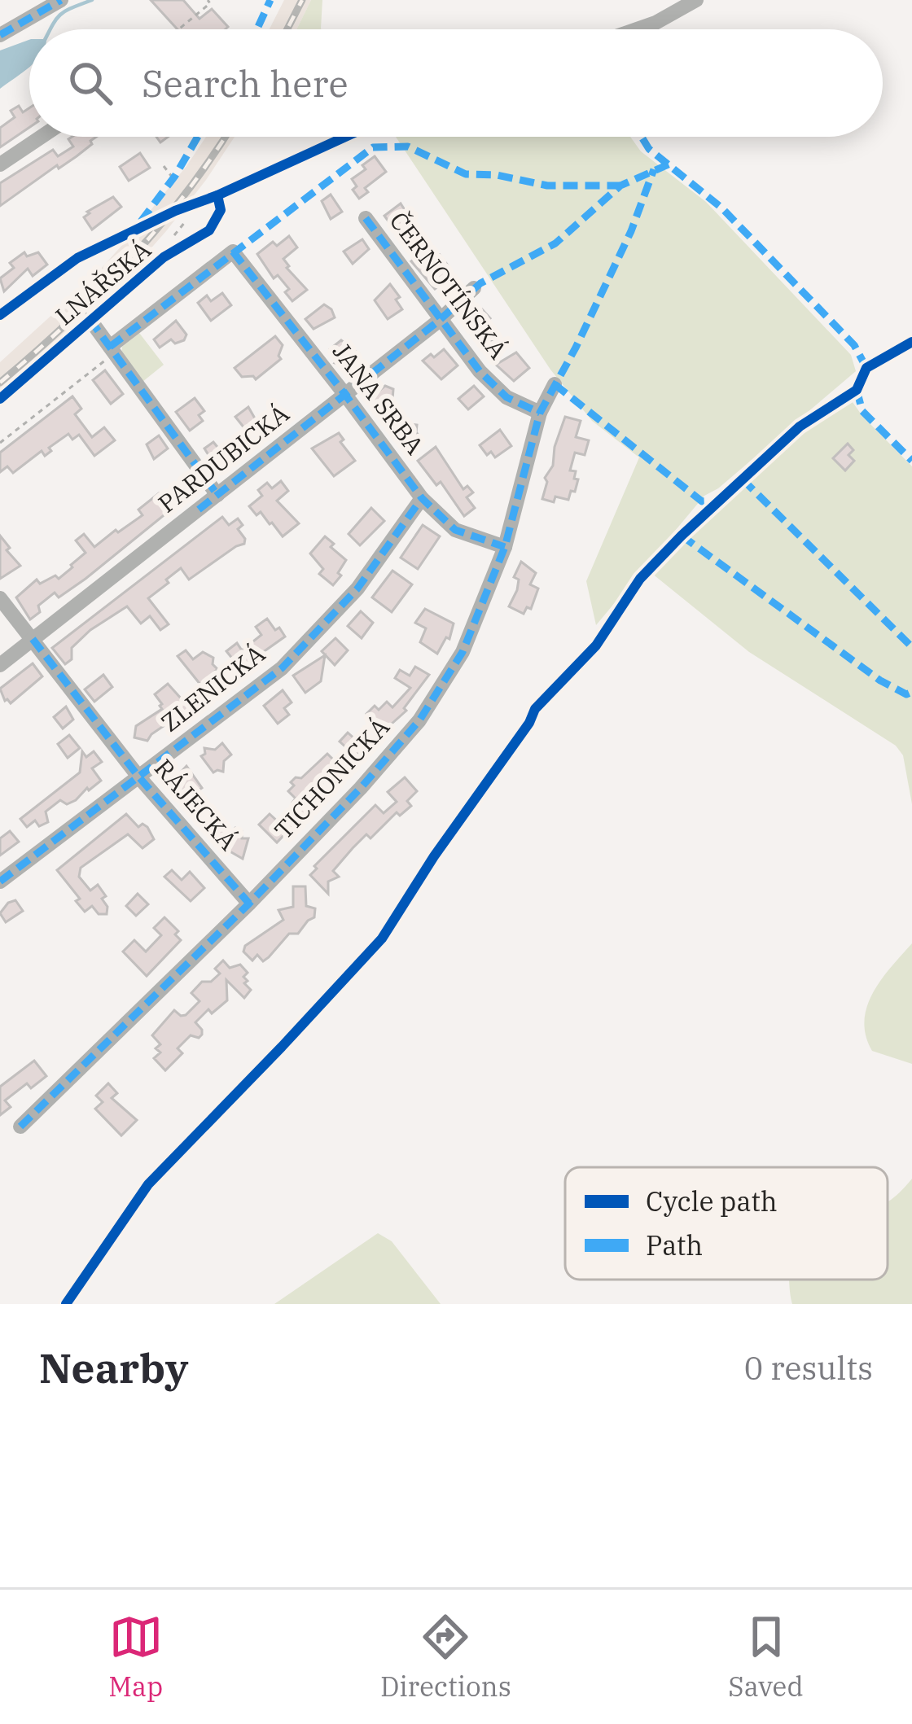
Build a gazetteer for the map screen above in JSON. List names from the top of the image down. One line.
{"streets":{"street":["LNÁŘSKÁ","ČERNOTÍNSKÁ","JANA SRBA","PARDUBICKÁ","ZLENICKÁ","TICHONICKÁ","RÁJECKÁ"]},"crossings":[["ČERNOTÍNSKÁ","PARDUBICKÁ"],["ČERNOTÍNSKÁ","TICHONICKÁ"],["JANA SRBA","PARDUBICKÁ"],["JANA SRBA","ZLENICKÁ"],["JANA SRBA","TICHONICKÁ"],["PARDUBICKÁ","RÁJECKÁ"],["ZLENICKÁ","RÁJECKÁ"],["TICHONICKÁ","RÁJECKÁ"]],"legend":["Cycle path","Path"],"page":{"search":"Search here","heading":["Nearby","0 results"],"nav":["Map","Directions","Saved"]}}
